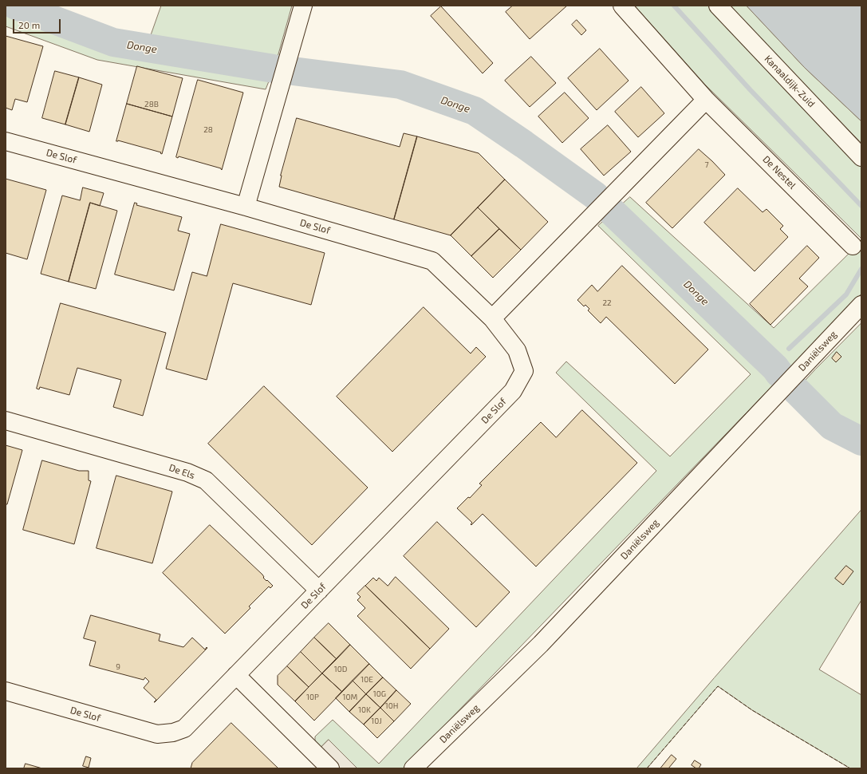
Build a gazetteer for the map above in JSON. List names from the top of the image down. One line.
{"streets":{"street":["Kanaaldijk-Zuid","De Slof","De Nestel","Daniëlsweg","De Els"]},"crossings":[["De Slof","De Els"]],"water":["Donge"],"house_numbers":["28B","28","7","22","9","10D","10E","10G","10P","10M","10H","10K","10J"],"scale_bar":"20 m"}
